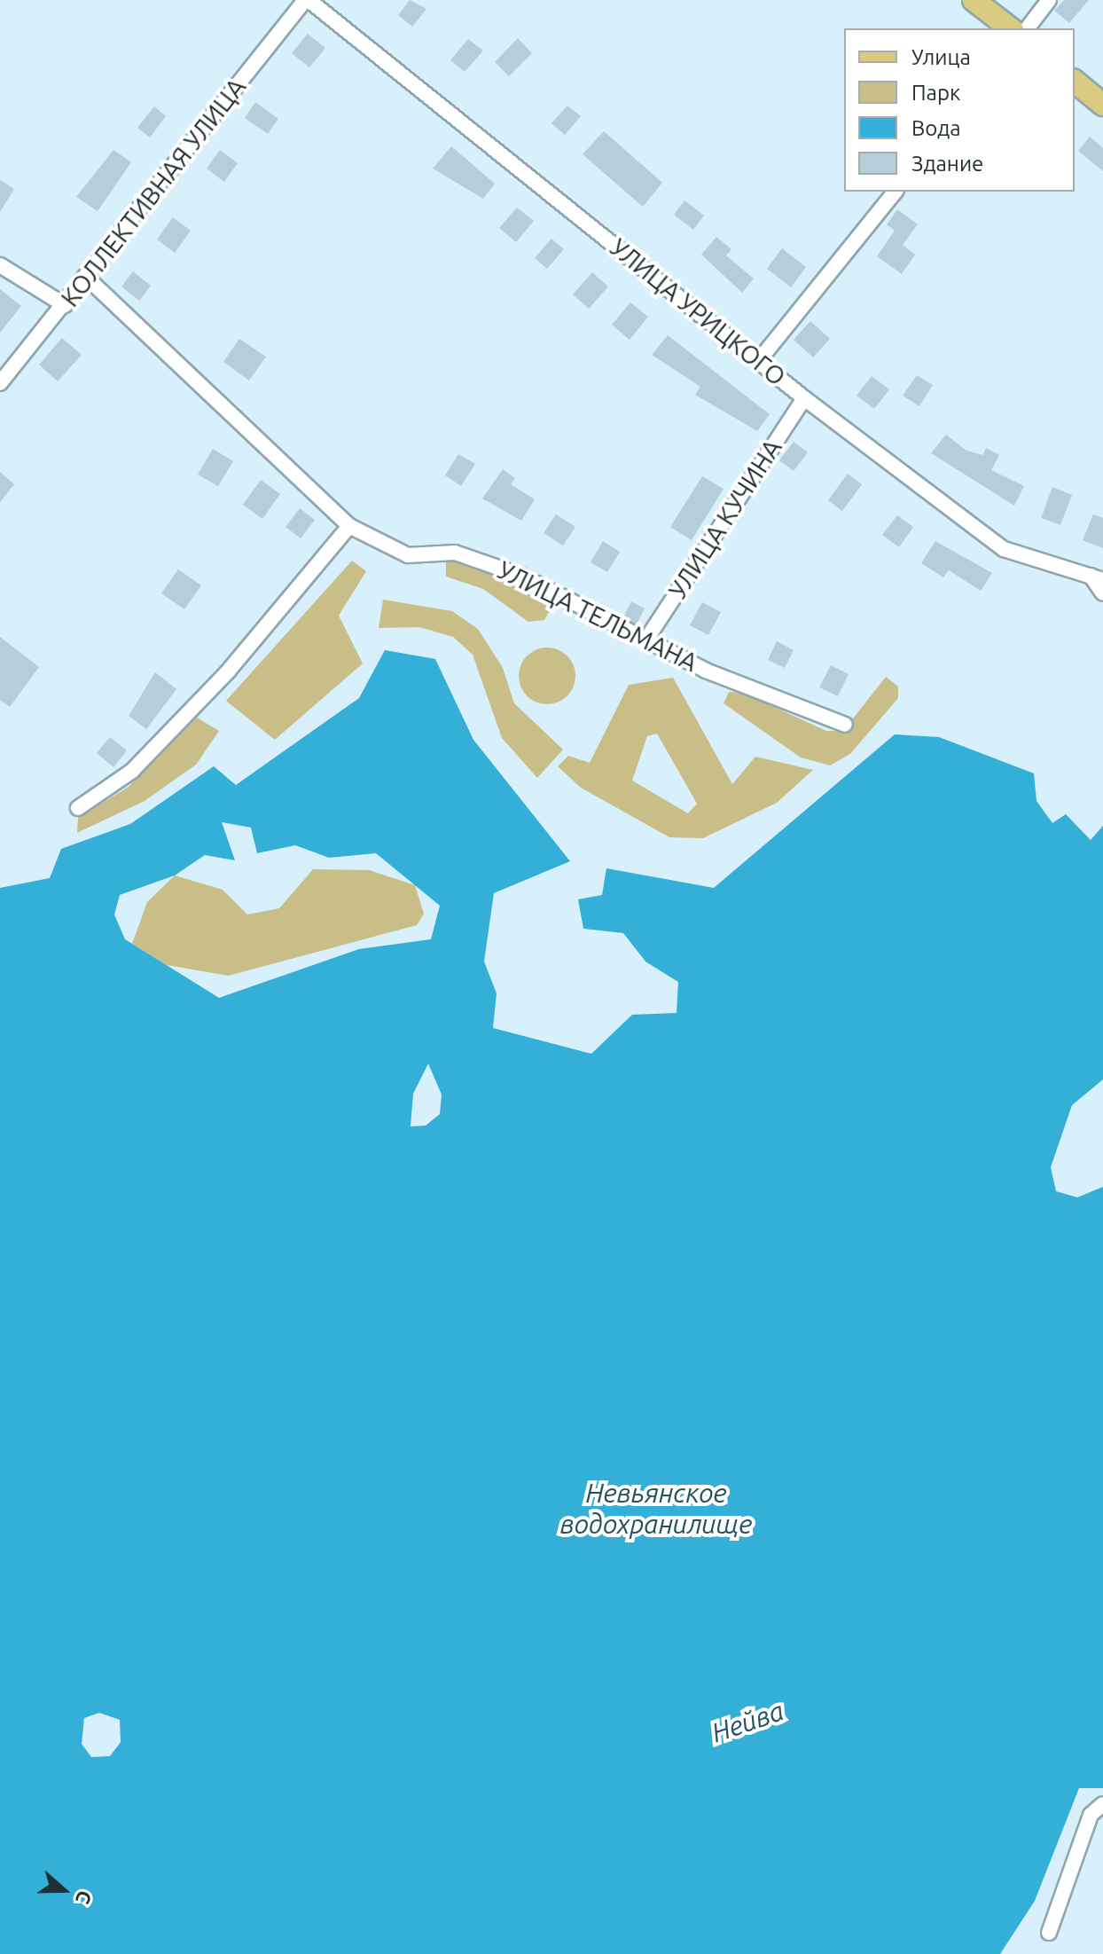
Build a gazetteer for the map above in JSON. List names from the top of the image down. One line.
{"streets":{"street":["КОЛЛЕКТИВНАЯ УЛИЦА","УЛИЦА УРИЦКОГО","УЛИЦА КУЧИНА","УЛИЦА ТЕЛЬМАНА"]},"crossings":[["КОЛЛЕКТИВНАЯ УЛИЦА","УЛИЦА УРИЦКОГО"],["КОЛЛЕКТИВНАЯ УЛИЦА","УЛИЦА ТЕЛЬМАНА"],["УЛИЦА УРИЦКОГО","УЛИЦА КУЧИНА"],["УЛИЦА КУЧИНА","УЛИЦА ТЕЛЬМАНА"]],"water":["Невьянское водохранилище","Нейва"],"legend":["Улица","Парк","Вода","Здание"],"north":"right"}
